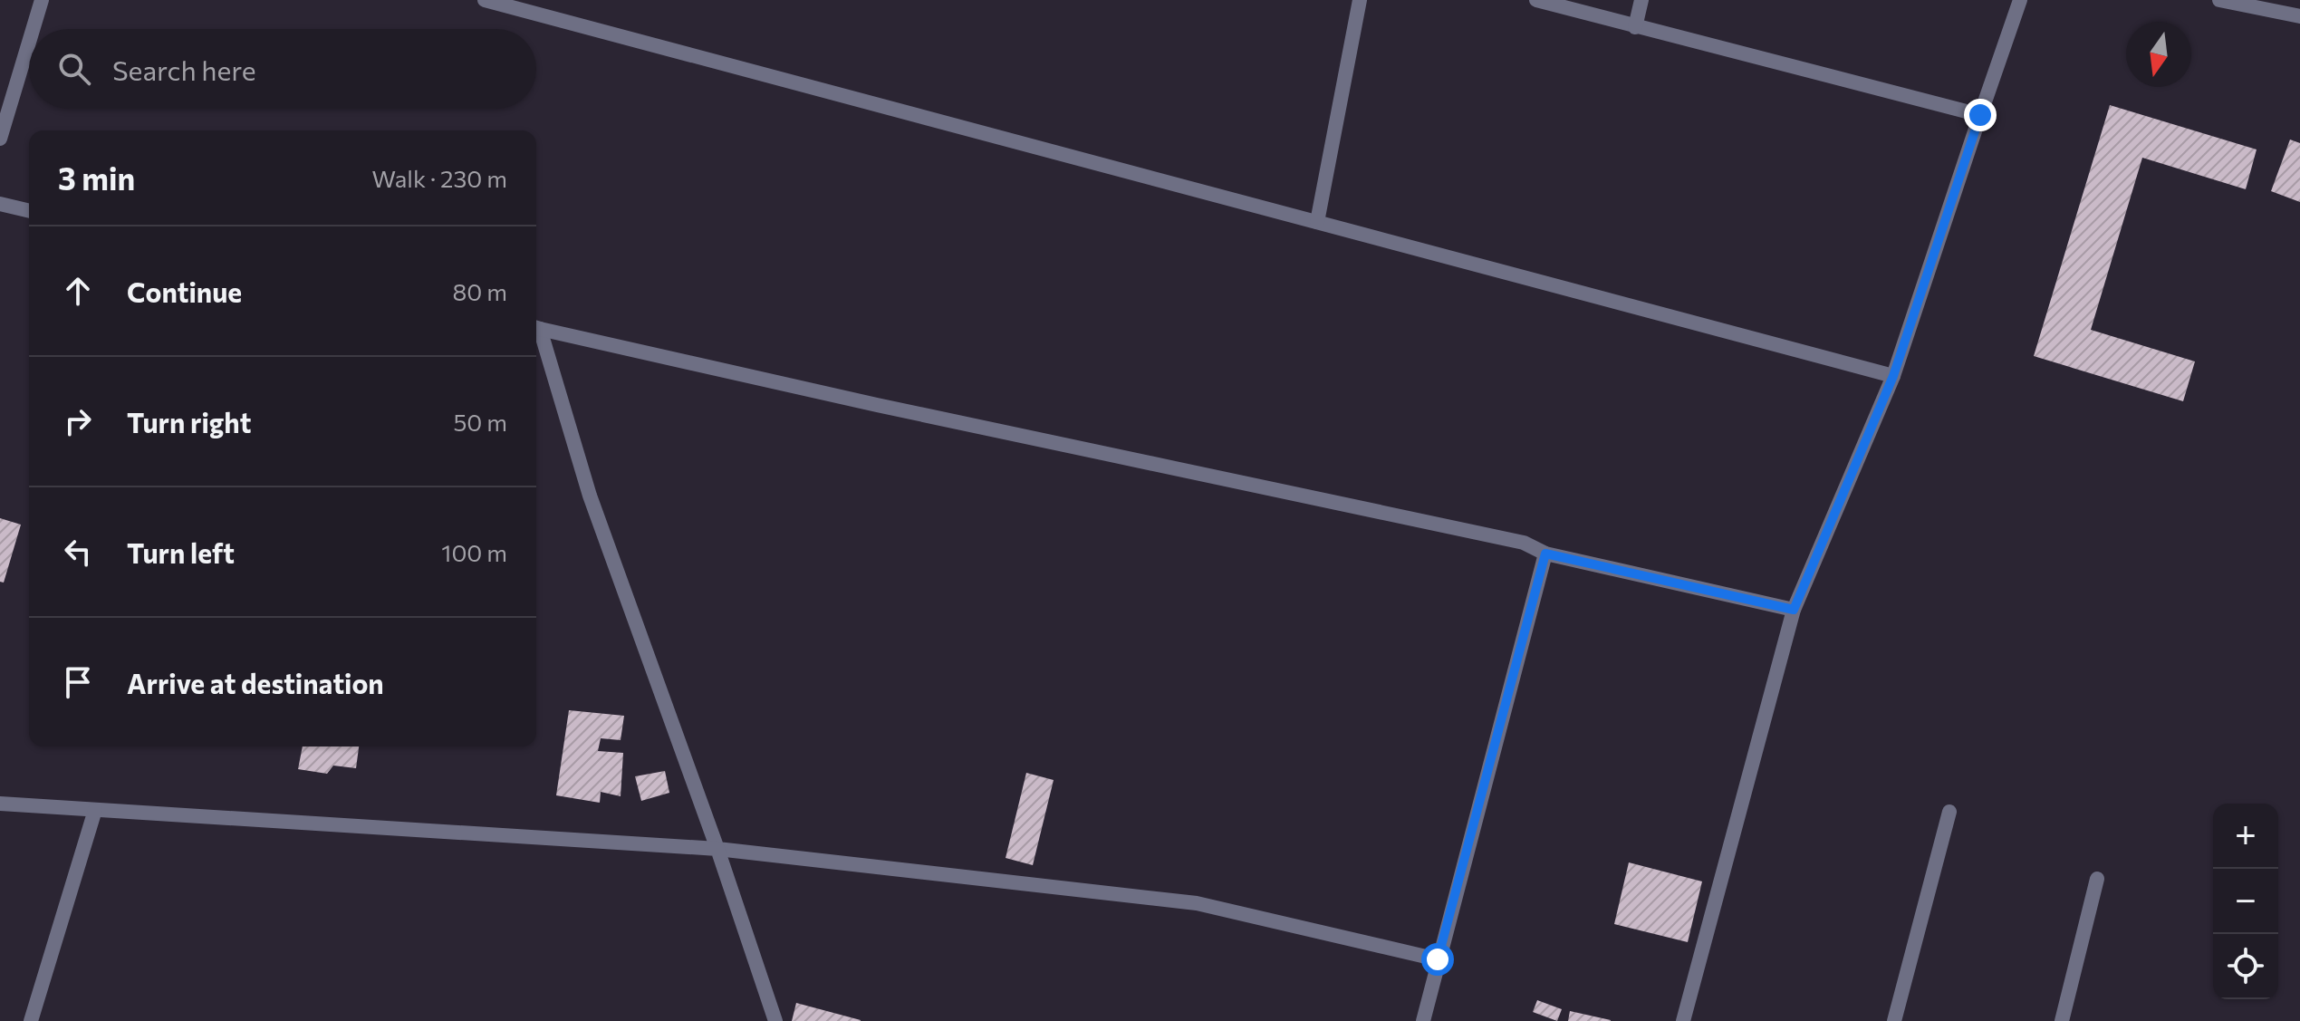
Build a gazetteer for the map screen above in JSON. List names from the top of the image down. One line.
{"north":"bottom","page":{"search":"Search here","heading":["3 min","Walk · 230 m"],"list":[["Continue","80 m"],["Turn right","50 m"],["Turn left","100 m"],"Arrive at destination"],"map_buttons":["+","−"]}}
